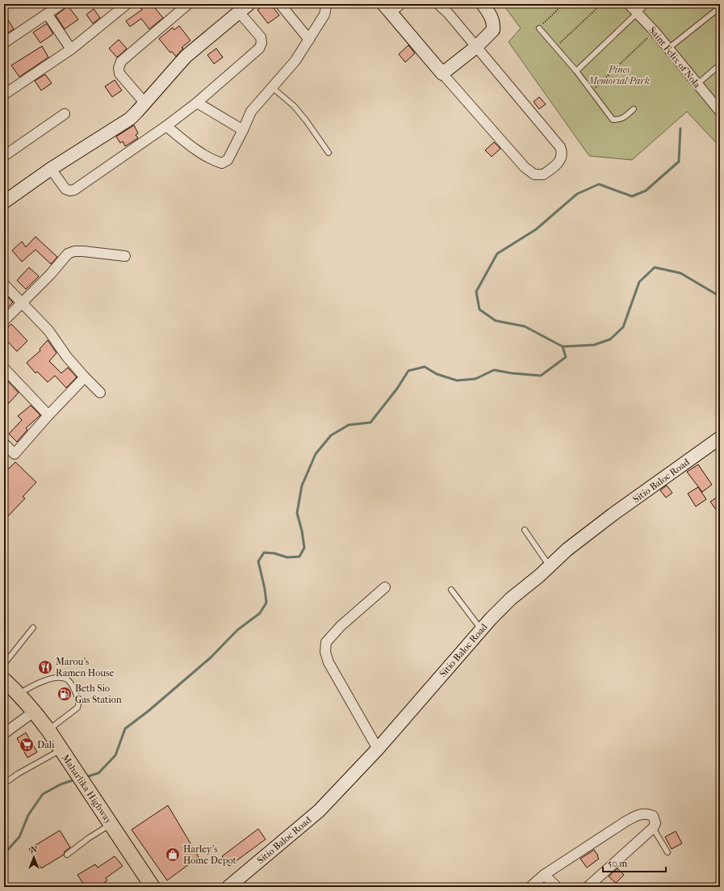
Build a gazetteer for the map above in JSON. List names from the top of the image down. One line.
{"streets":{"main road":["Maharlika Highway"],"street":["Saint Felix of Nola","Sitio Baloc Road"]},"parks":["Pines Memorial Park"],"places":{"restaurant":["Marou’s Ramen House"],"fuel station":["Beth Sio Gas Station"],"supermarket":["Dali"],"shop":["Harley's Home Depot"]},"scale_bar":"50 m","north":"top"}
